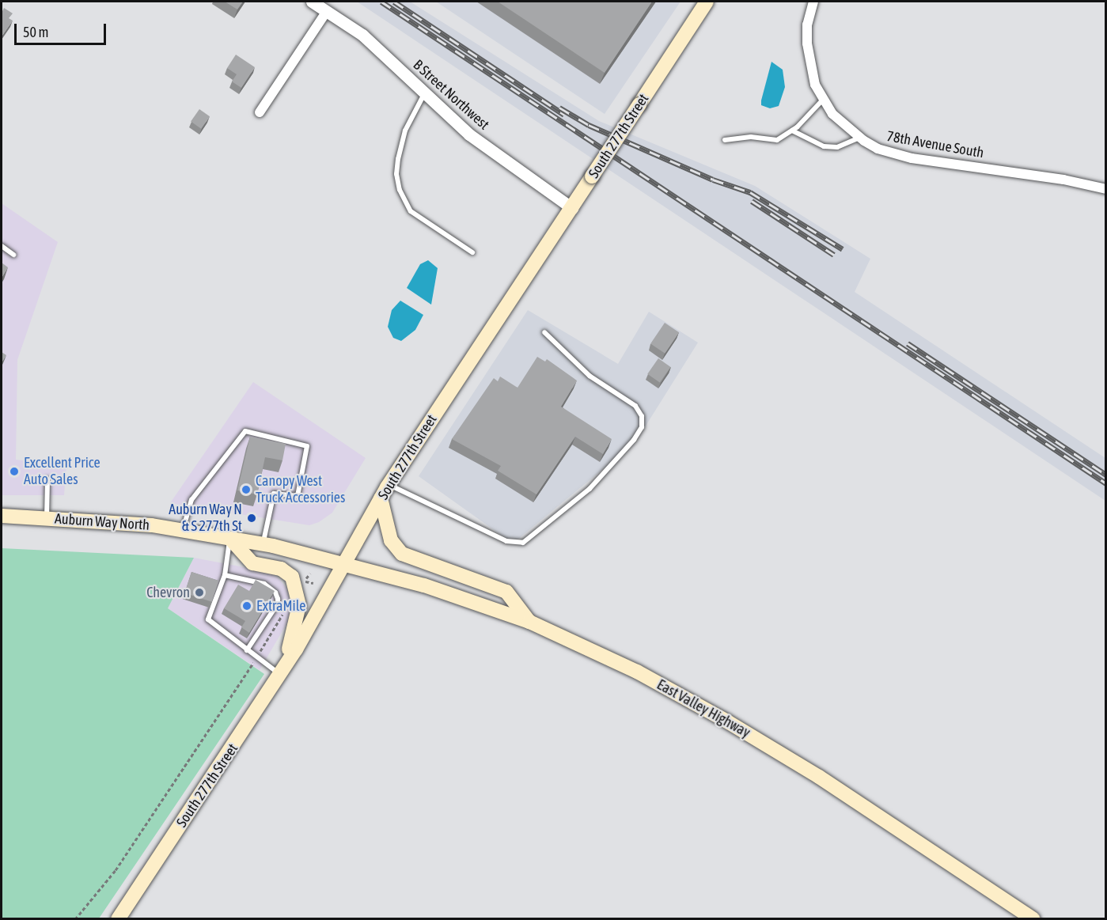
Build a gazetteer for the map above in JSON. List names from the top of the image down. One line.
{"streets":{"main road":["South 277th Street","Auburn Way North","East Valley Highway"],"street":["B Street Northwest","78th Avenue South"]},"crossings":[["B Street Northwest","South 277th Street"],["South 277th Street","Auburn Way North"],["South 277th Street","East Valley Highway"],["Auburn Way North","East Valley Highway"]],"places":["Excellent Price Auto Sales","Canopy West Truck Accessories","Auburn Way N & S 277th St","Chevron","ExtraMile"],"scale_bar":"50 m"}
